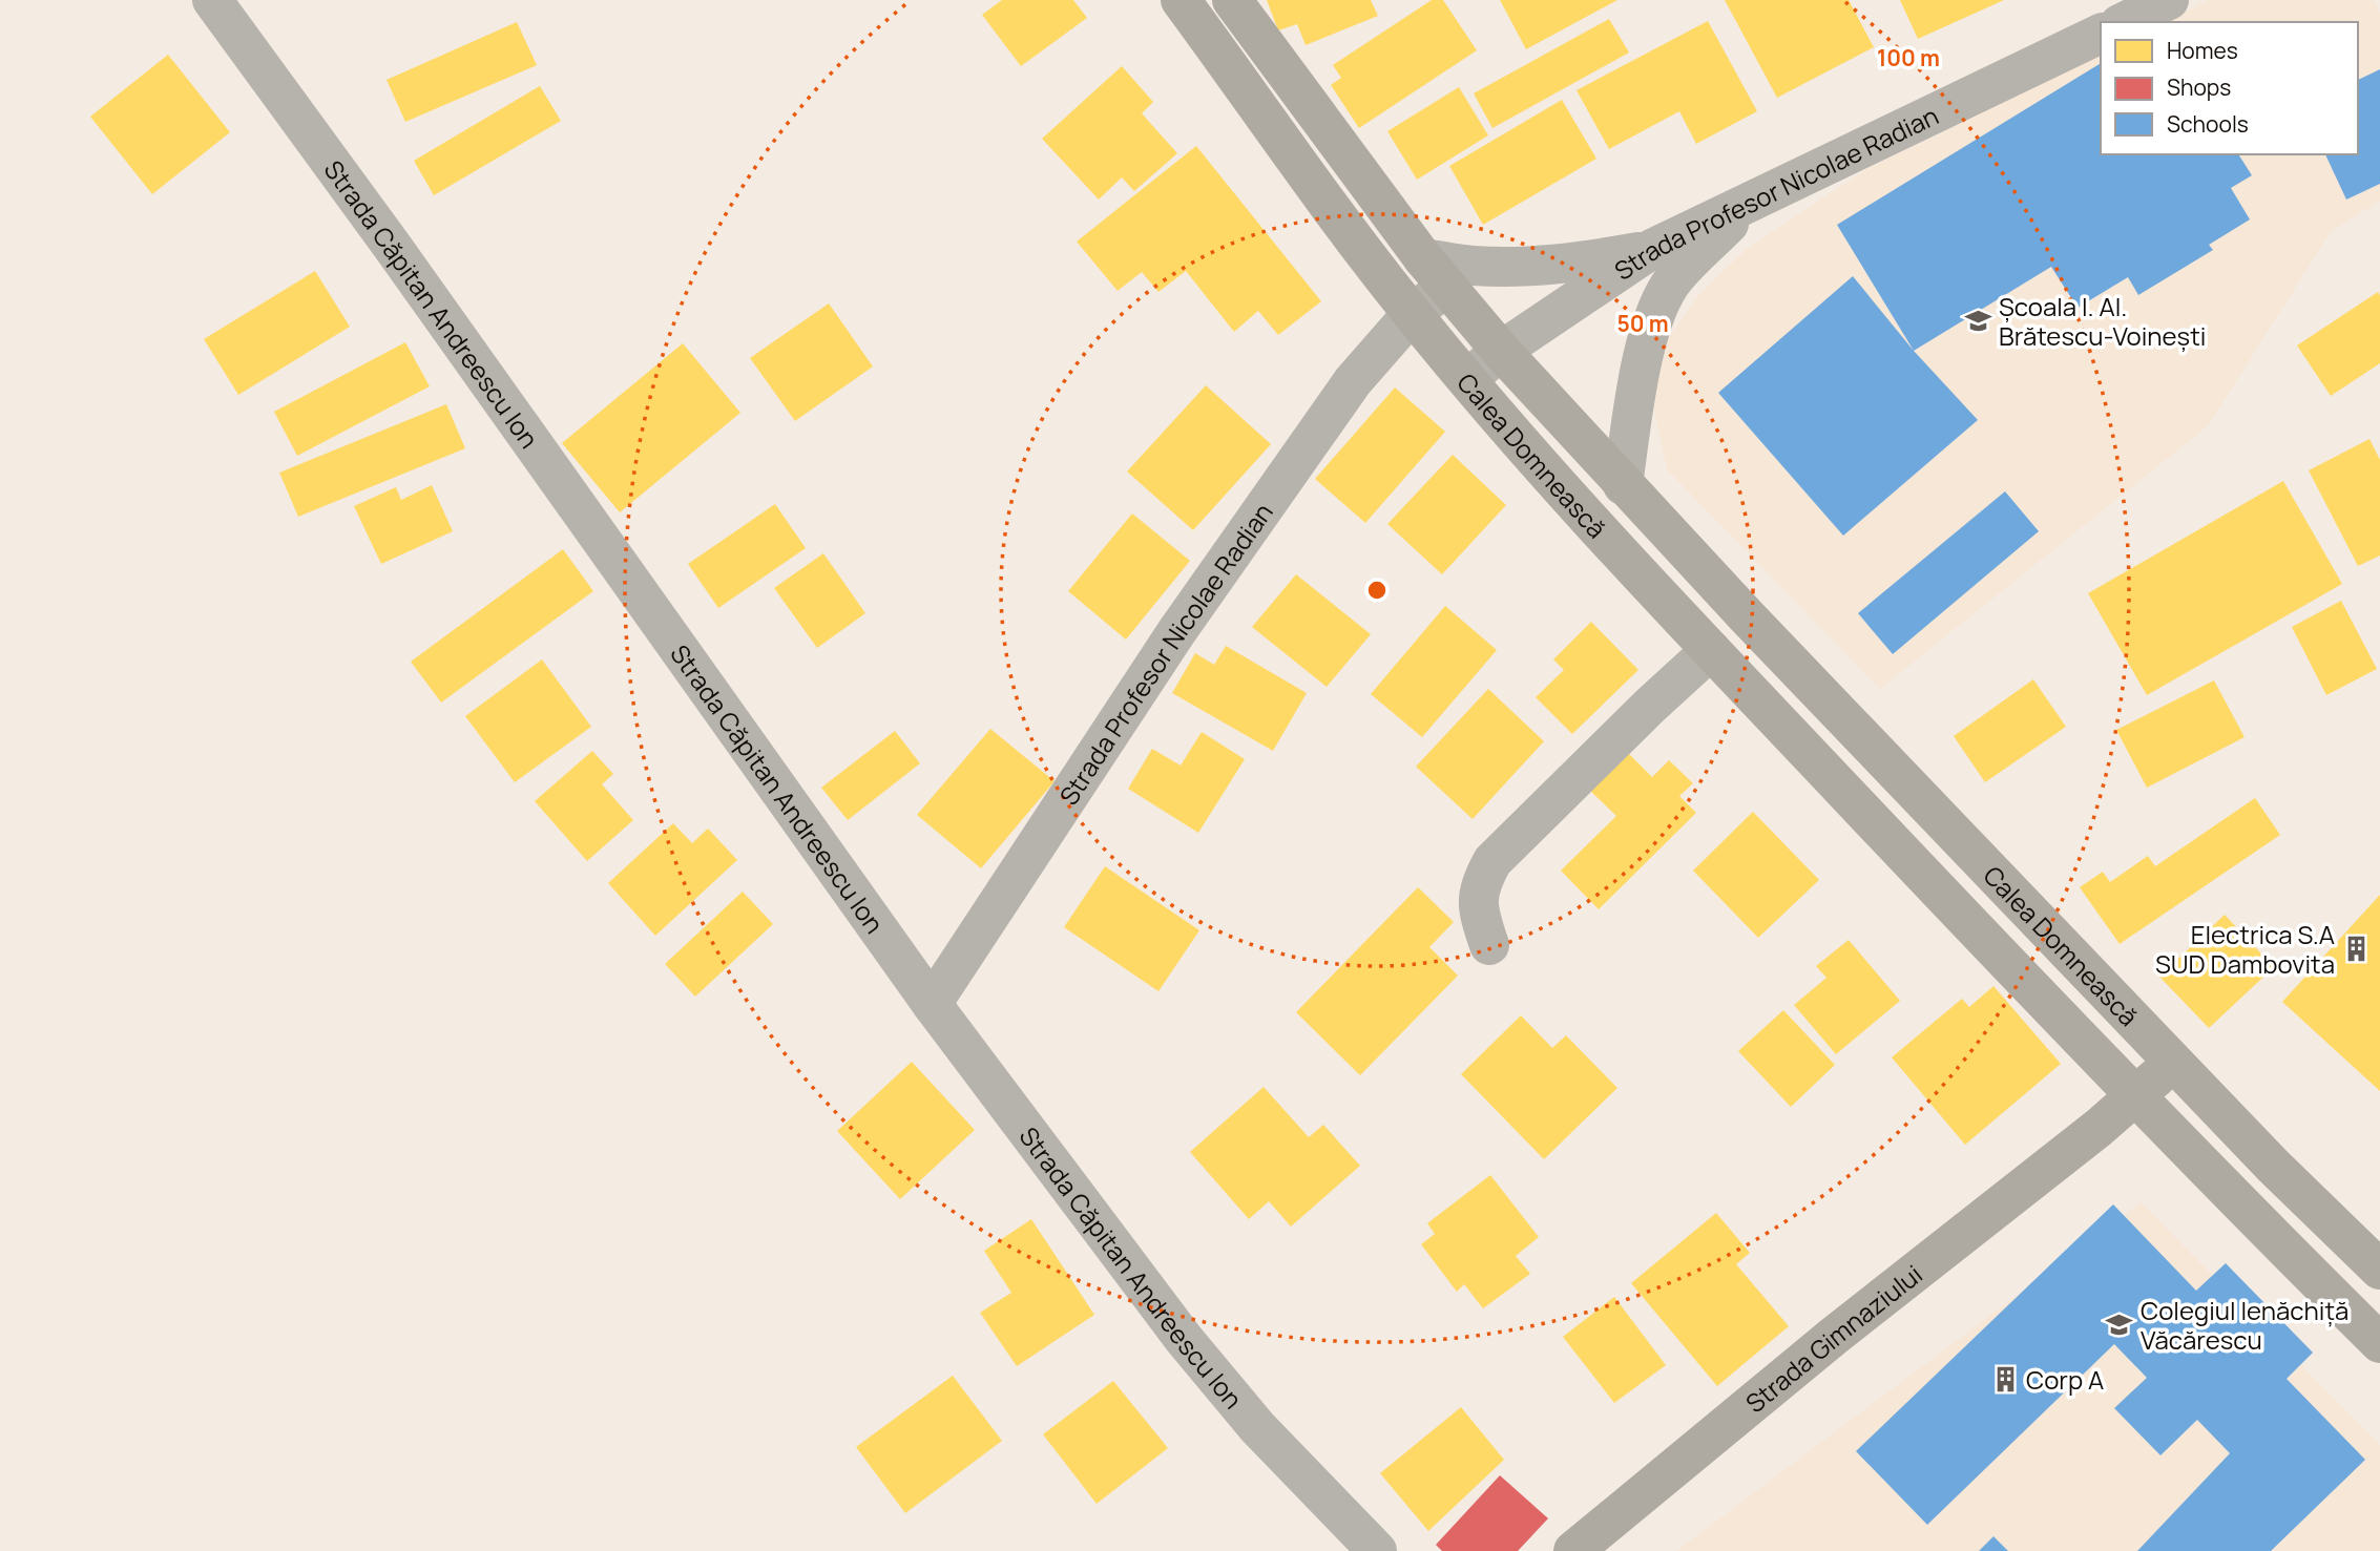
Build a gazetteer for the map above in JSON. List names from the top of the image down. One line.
{"streets":{"main road":["Calea Domnească","Strada Gimnaziului"],"street":["Strada Profesor Nicolae Radian","Strada Căpitan Andreescu Ion"]},"crossings":[["Strada Profesor Nicolae Radian","Strada Căpitan Andreescu Ion"],["Strada Profesor Nicolae Radian","Calea Domnească"],["Calea Domnească","Strada Gimnaziului"]],"places":{"school or university":["Școala I. Al. Brătescu-Voinești","Colegiul Ienăchiță Văcărescu"],"building":["Electrica S.A SUD Dambovita","Corp A"]},"legend":["Homes","Shops","Schools"],"rings":["100 m","50 m"]}
